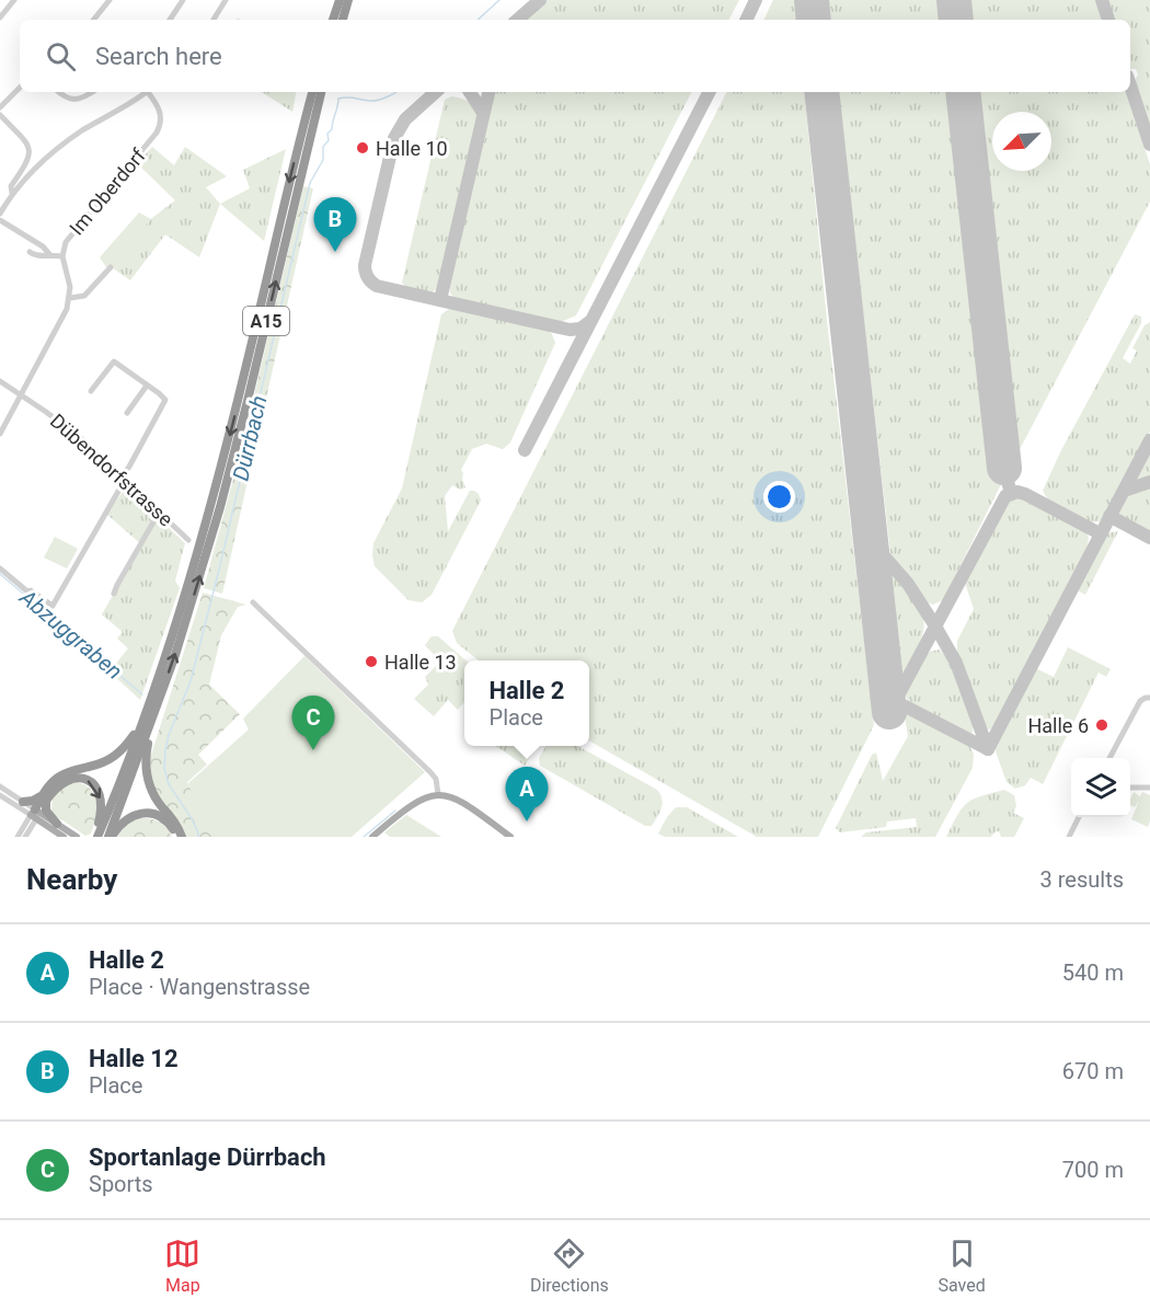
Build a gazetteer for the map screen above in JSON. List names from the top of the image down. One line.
{"streets":{"highway":["A15"],"street":["Im Oberdorf","Dübendorfstrasse"]},"water":["Dürrbach","Abzuggraben"],"places":["Halle 10","Halle 13","Halle 6"],"north":"bottom left","page":{"search":"Search here","pins":["B","C","A"],"popup":["Halle 2","Place"],"heading":["Nearby","3 results"],"list":[{"mark":"A","name":"Halle 2","note":"Place · Wangenstrasse","value":"540 m"},{"mark":"B","name":"Halle 12","note":"Place","value":"670 m"},{"mark":"C","name":"Sportanlage Dürrbach","note":"Sports","value":"700 m"}],"nav":["Map","Directions","Saved"]}}
